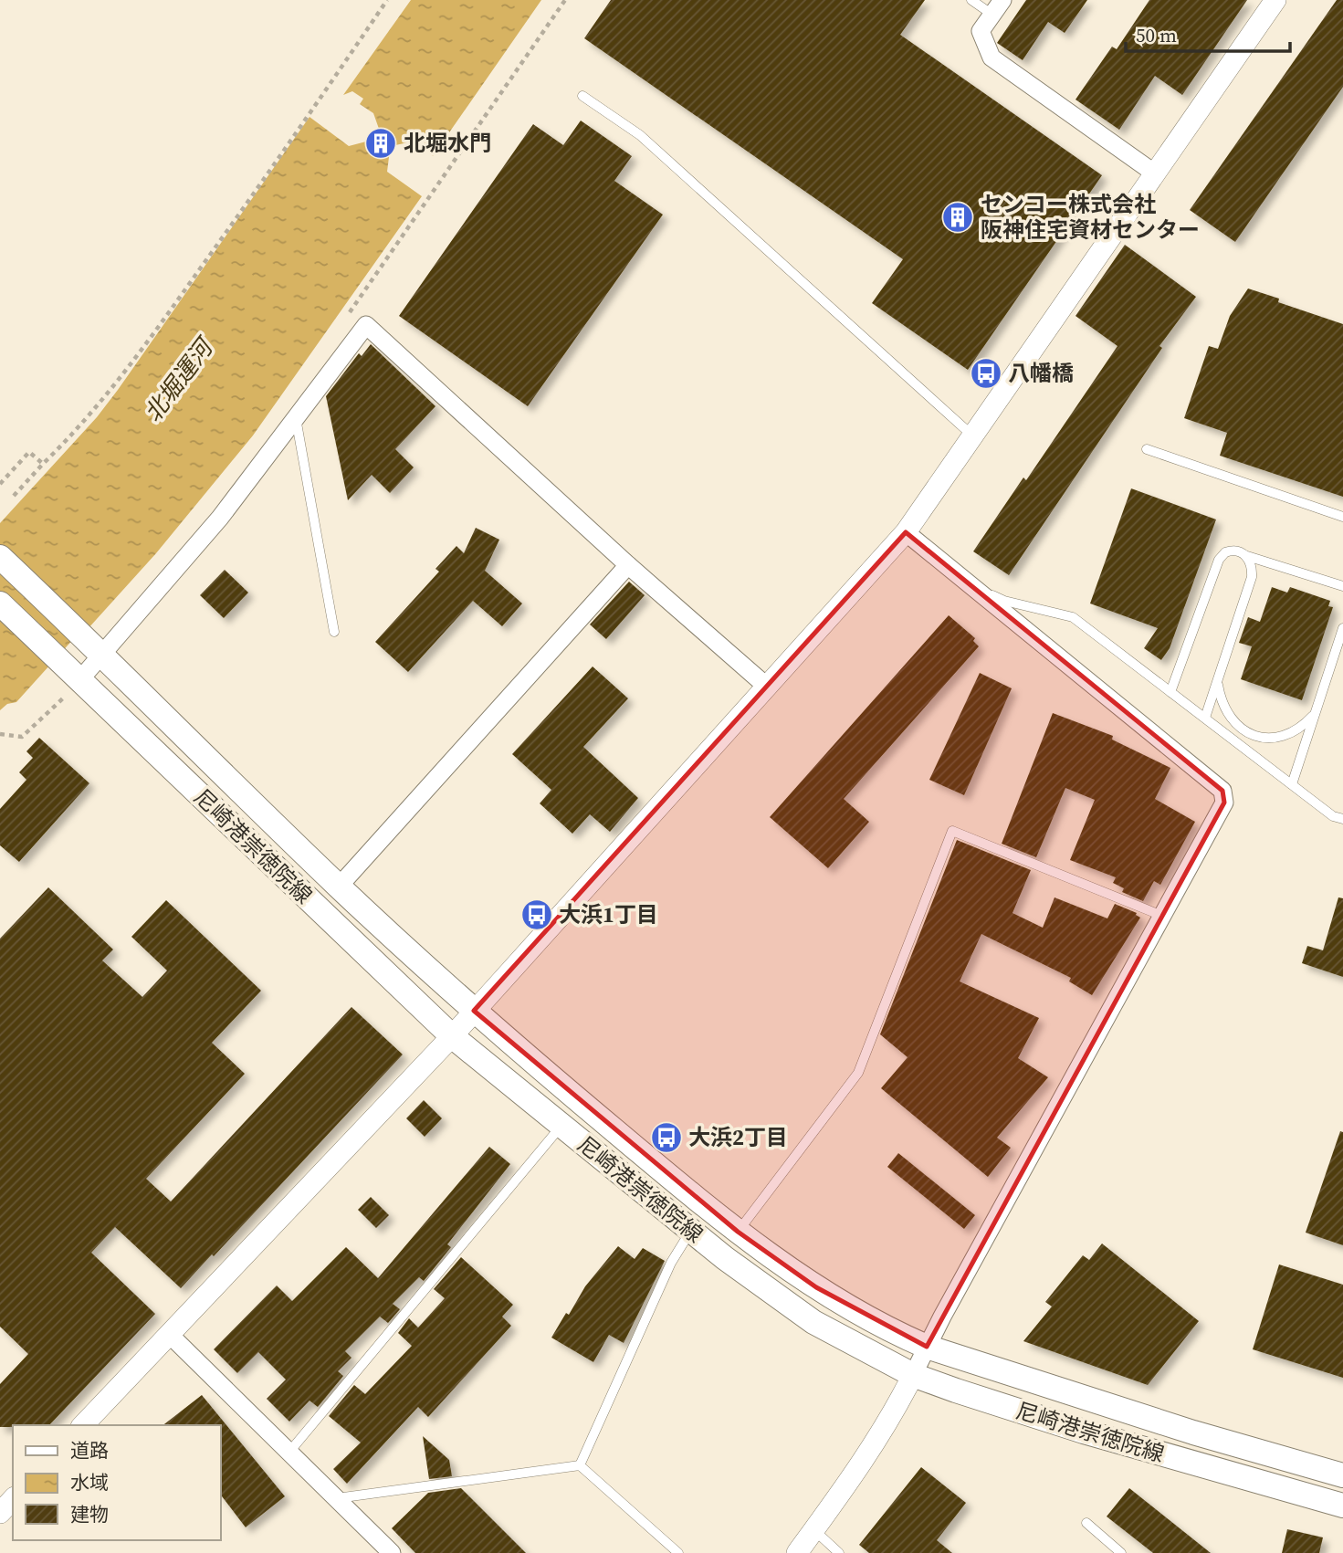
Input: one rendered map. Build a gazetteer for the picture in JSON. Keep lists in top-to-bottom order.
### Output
{
  "streets": {
    "main road": ["尼崎港崇徳院線"]
  },
  "water": ["北堀運河"],
  "places": {
    "building": ["北堀水門", "センコー株式会社 阪神住宅資材センター"],
    "bus stop": ["八幡橋", "大浜1丁目", "大浜2丁目"]
  },
  "legend": ["道路", "水域", "建物"],
  "scale_bar": "50 m"
}
